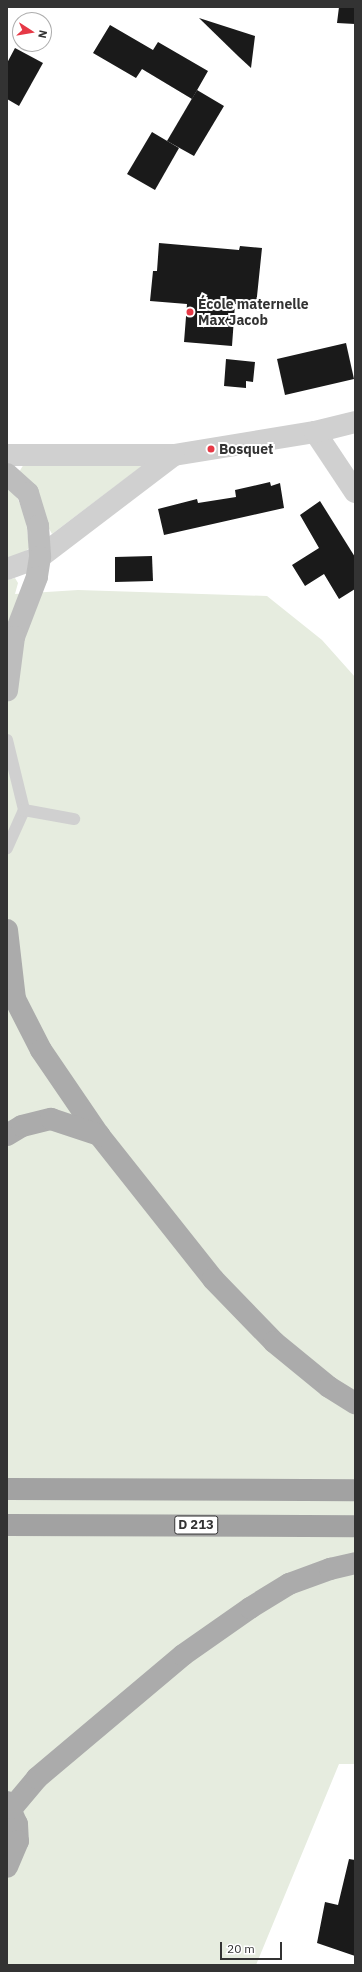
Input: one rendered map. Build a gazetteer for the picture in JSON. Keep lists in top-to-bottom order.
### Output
{
  "streets": {
    "highway": ["D 213"]
  },
  "places": ["École maternelle Max Jacob", "Bosquet"],
  "scale_bar": "20 m",
  "north": "right"
}
